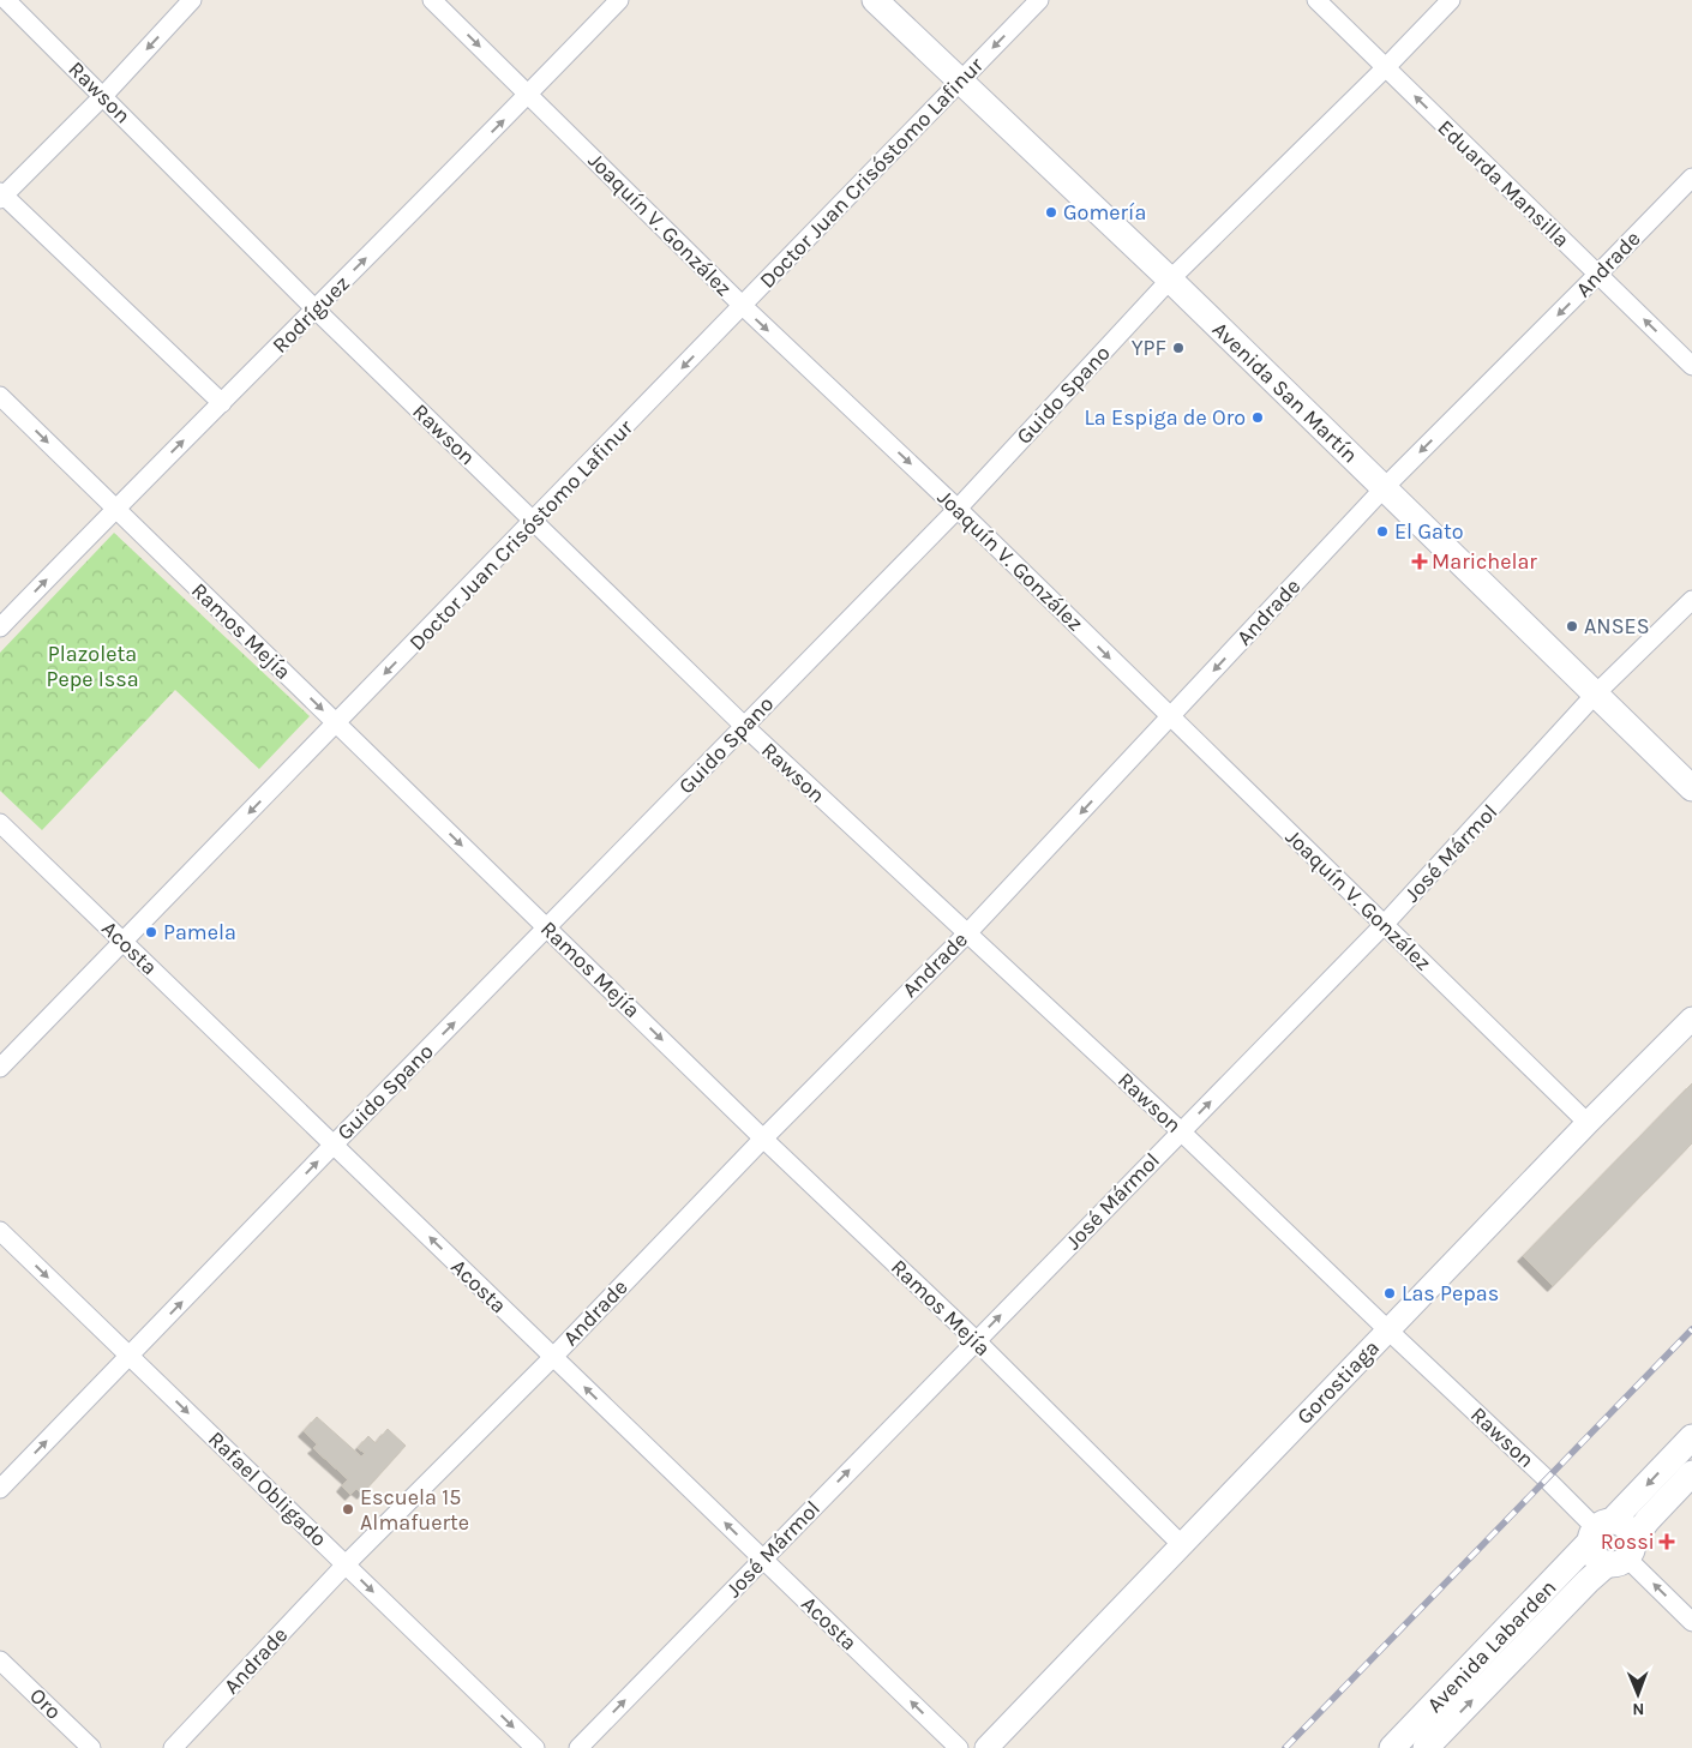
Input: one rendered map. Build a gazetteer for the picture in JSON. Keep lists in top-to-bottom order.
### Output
{
  "streets": {
    "main road": ["Avenida San Martín", "Avenida Labarden"],
    "street": [
      "Rawson",
      "Doctor Juan Crisóstomo Lafinur",
      "Eduarda Mansilla",
      "Joaquín V. González",
      "Andrade",
      "Rodríguez",
      "Guido Spano",
      "Ramos Mejía",
      "José Mármol",
      "Acosta",
      "Gorostiaga",
      "Rafael Obligado",
      "Oro"
    ]
  },
  "crossings": [
    ["Rawson", "Doctor Juan Crisóstomo Lafinur"],
    ["Rawson", "Andrade"],
    ["Rawson", "Rodríguez"],
    ["Rawson", "Guido Spano"],
    ["Rawson", "José Mármol"],
    ["Rawson", "Gorostiaga"],
    ["Rawson", "Avenida Labarden"],
    ["Doctor Juan Crisóstomo Lafinur", "Joaquín V. González"],
    ["Doctor Juan Crisóstomo Lafinur", "Avenida San Martín"],
    ["Doctor Juan Crisóstomo Lafinur", "Ramos Mejía"],
    ["Doctor Juan Crisóstomo Lafinur", "Acosta"],
    ["Eduarda Mansilla", "Andrade"],
    ["Eduarda Mansilla", "Guido Spano"],
    ["Joaquín V. González", "Andrade"],
    ["Joaquín V. González", "Rodríguez"],
    ["Joaquín V. González", "Guido Spano"],
    ["Joaquín V. González", "José Mármol"],
    ["Joaquín V. González", "Gorostiaga"],
    ["Andrade", "Avenida San Martín"],
    ["Andrade", "Ramos Mejía"],
    ["Andrade", "Acosta"],
    ["Andrade", "Rafael Obligado"],
    ["Rodríguez", "Ramos Mejía"],
    ["Avenida San Martín", "Guido Spano"],
    ["Avenida San Martín", "José Mármol"],
    ["Guido Spano", "Ramos Mejía"],
    ["Guido Spano", "Acosta"],
    ["Guido Spano", "Rafael Obligado"],
    ["Ramos Mejía", "José Mármol"],
    ["Ramos Mejía", "Gorostiaga"],
    ["José Mármol", "Acosta"]
  ],
  "one_way": [
    "Doctor Juan Crisóstomo Lafinur",
    "Eduarda Mansilla",
    "Joaquín V. González",
    "Andrade",
    "Rodríguez",
    "Guido Spano",
    "Ramos Mejía",
    "José Mármol",
    "Acosta",
    "Rafael Obligado"
  ],
  "parks": ["Plazoleta Pepe Issa"],
  "places": {
    "other": [
      "Gomería",
      "YPF",
      "La Espiga de Oro",
      "El Gato",
      "ANSES",
      "Pamela",
      "Las Pepas",
      "Escuela 15 Almafuerte"
    ],
    "health": ["Marichelar", "Rossi"]
  },
  "north": "bottom"
}
